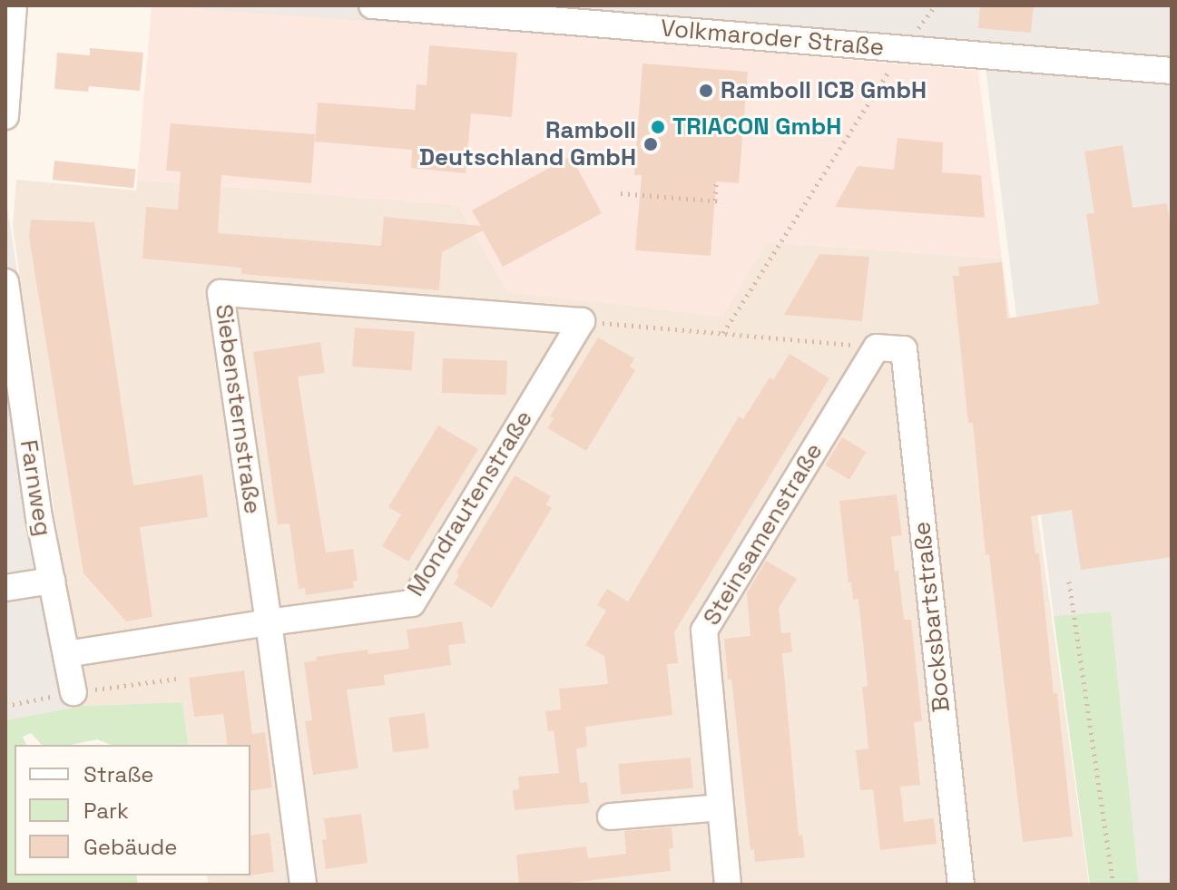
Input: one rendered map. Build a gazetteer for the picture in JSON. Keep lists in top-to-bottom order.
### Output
{
  "streets": {
    "street": [
      "Volkmaroder Straße",
      "Siebensternstraße",
      "Farnweg",
      "Mondrautenstraße",
      "Steinsamenstraße",
      "Bocksbartstraße"
    ]
  },
  "crossings": [
    ["Siebensternstraße", "Mondrautenstraße"],
    ["Steinsamenstraße", "Bocksbartstraße"]
  ],
  "places": ["Ramboll ICB GmbH", "TRIACON GmbH", "Ramboll Deutschland GmbH"],
  "legend": ["Straße", "Park", "Gebäude"]
}
